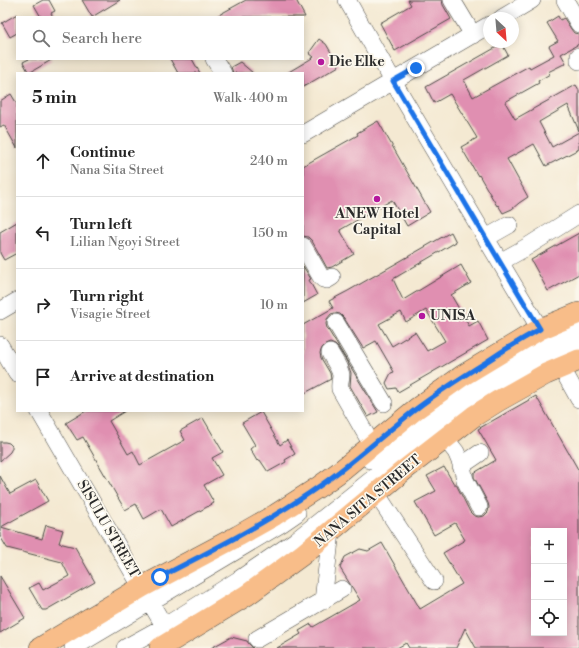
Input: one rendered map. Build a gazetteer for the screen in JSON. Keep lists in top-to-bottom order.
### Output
{
  "streets": {
    "main road": ["NANA SITA STREET"],
    "street": ["SISULU STREET"]
  },
  "crossings": [
    ["NANA SITA STREET", "SISULU STREET"]
  ],
  "places": ["Die Elke", "ANEW Hotel Capital", "UNISA"],
  "north": "bottom right",
  "page": {
    "search": "Search here",
    "heading": ["5 min", "Walk · 400 m"],
    "list": [
      ["Continue", "Nana Sita Street", "240 m"],
      ["Turn left", "Lilian Ngoyi Street", "150 m"],
      ["Turn right", "Visagie Street", "10 m"],
      "Arrive at destination"
    ],
    "map_buttons": ["+", "−"]
  }
}
